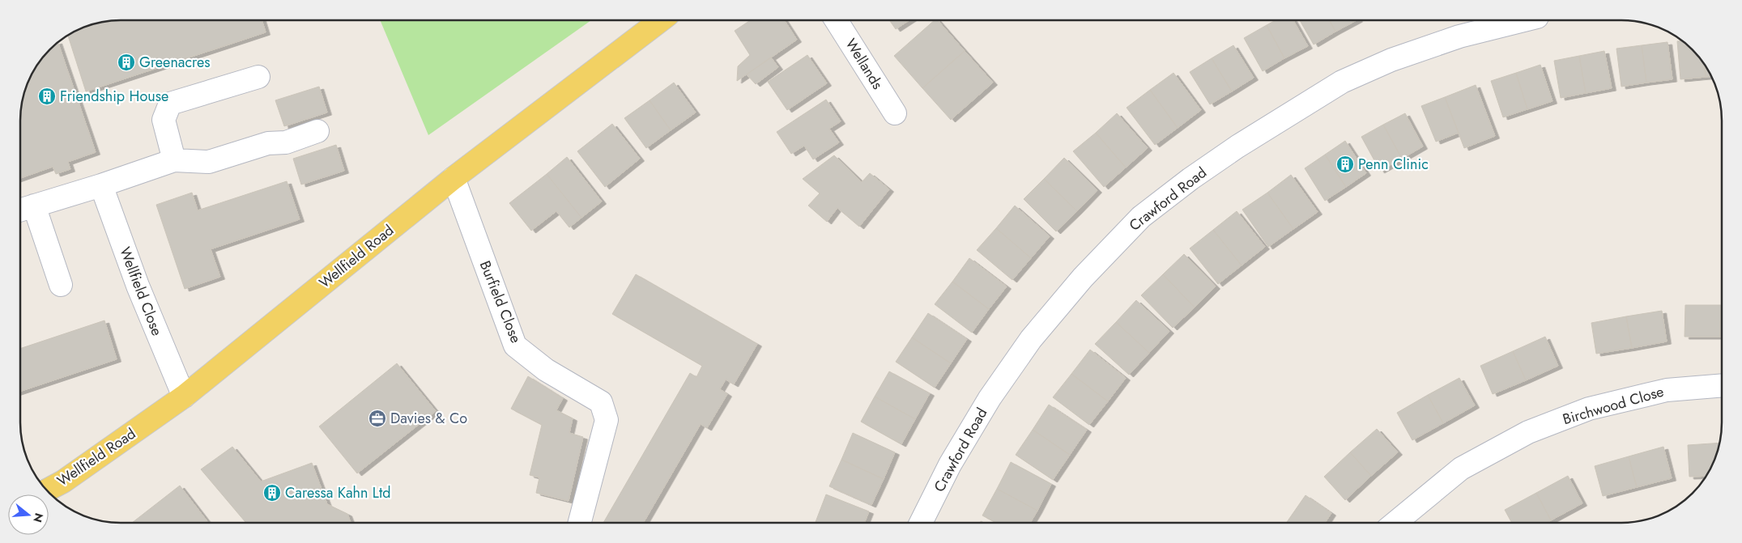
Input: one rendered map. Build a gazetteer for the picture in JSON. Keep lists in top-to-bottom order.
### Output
{
  "streets": {
    "main road": ["Wellfield Road"],
    "street": [
      "Wellands",
      "Crawford Road",
      "Wellfield Close",
      "Burfield Close",
      "Birchwood Close"
    ]
  },
  "crossings": [
    ["Wellfield Road", "Wellfield Close"],
    ["Wellfield Road", "Burfield Close"]
  ],
  "places": {
    "building": [
      "Greenacres",
      "Friendship House",
      "Penn Clinic",
      "Caressa Kahn Ltd"
    ],
    "office": ["Davies & Co"]
  },
  "north": "right"
}
